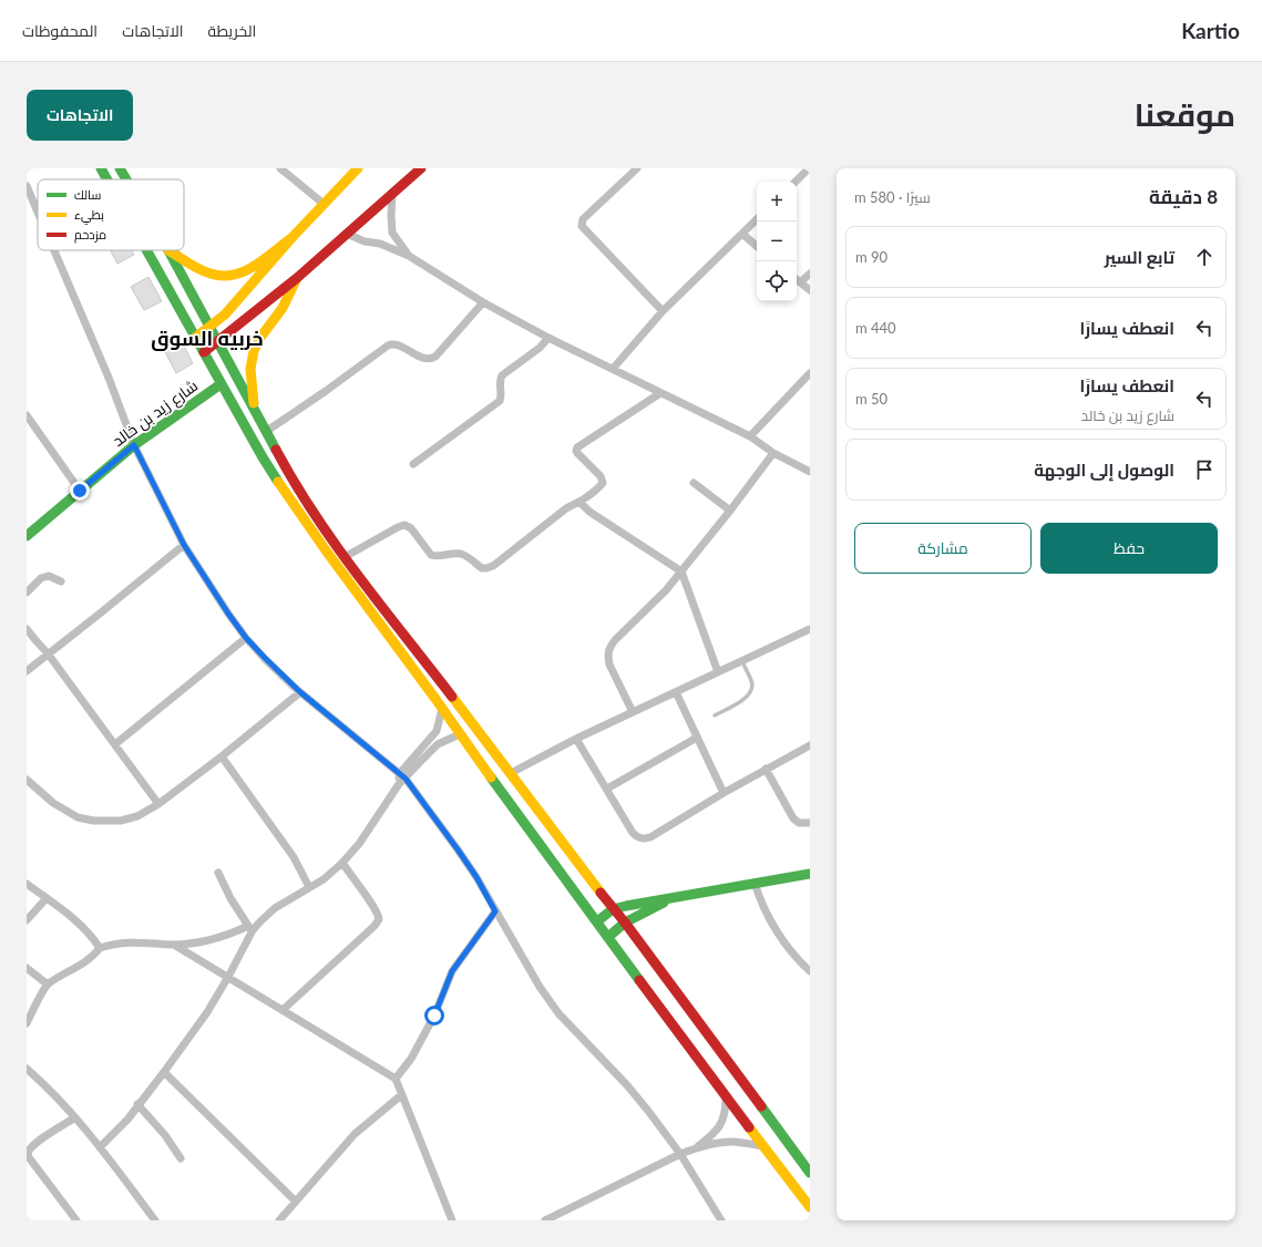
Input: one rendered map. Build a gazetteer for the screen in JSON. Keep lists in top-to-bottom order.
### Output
{
  "streets": {
    "main road": ["شارع زيد بن خالد"]
  },
  "districts": ["خربیه السوق"],
  "legend": ["سالك", "بطيء", "مزدحم"],
  "page": {
    "header": "Kartio",
    "nav": ["الخريطة", "الاتجاهات", "المحفوظات"],
    "title": "موقعنا",
    "buttons": [
      "الاتجاهات",
      ["حفظ", "مشاركة"]
    ],
    "heading": ["8 دقيقة", "سيرًا · 580 m"],
    "map_buttons": ["+", "−"],
    "list": [
      ["تابع السير", "90 m"],
      ["انعطف يسارًا", "440 m"],
      ["انعطف يسارًا", "شارع زيد بن خالد", "50 m"],
      "الوصول إلى الوجهة"
    ]
  }
}
